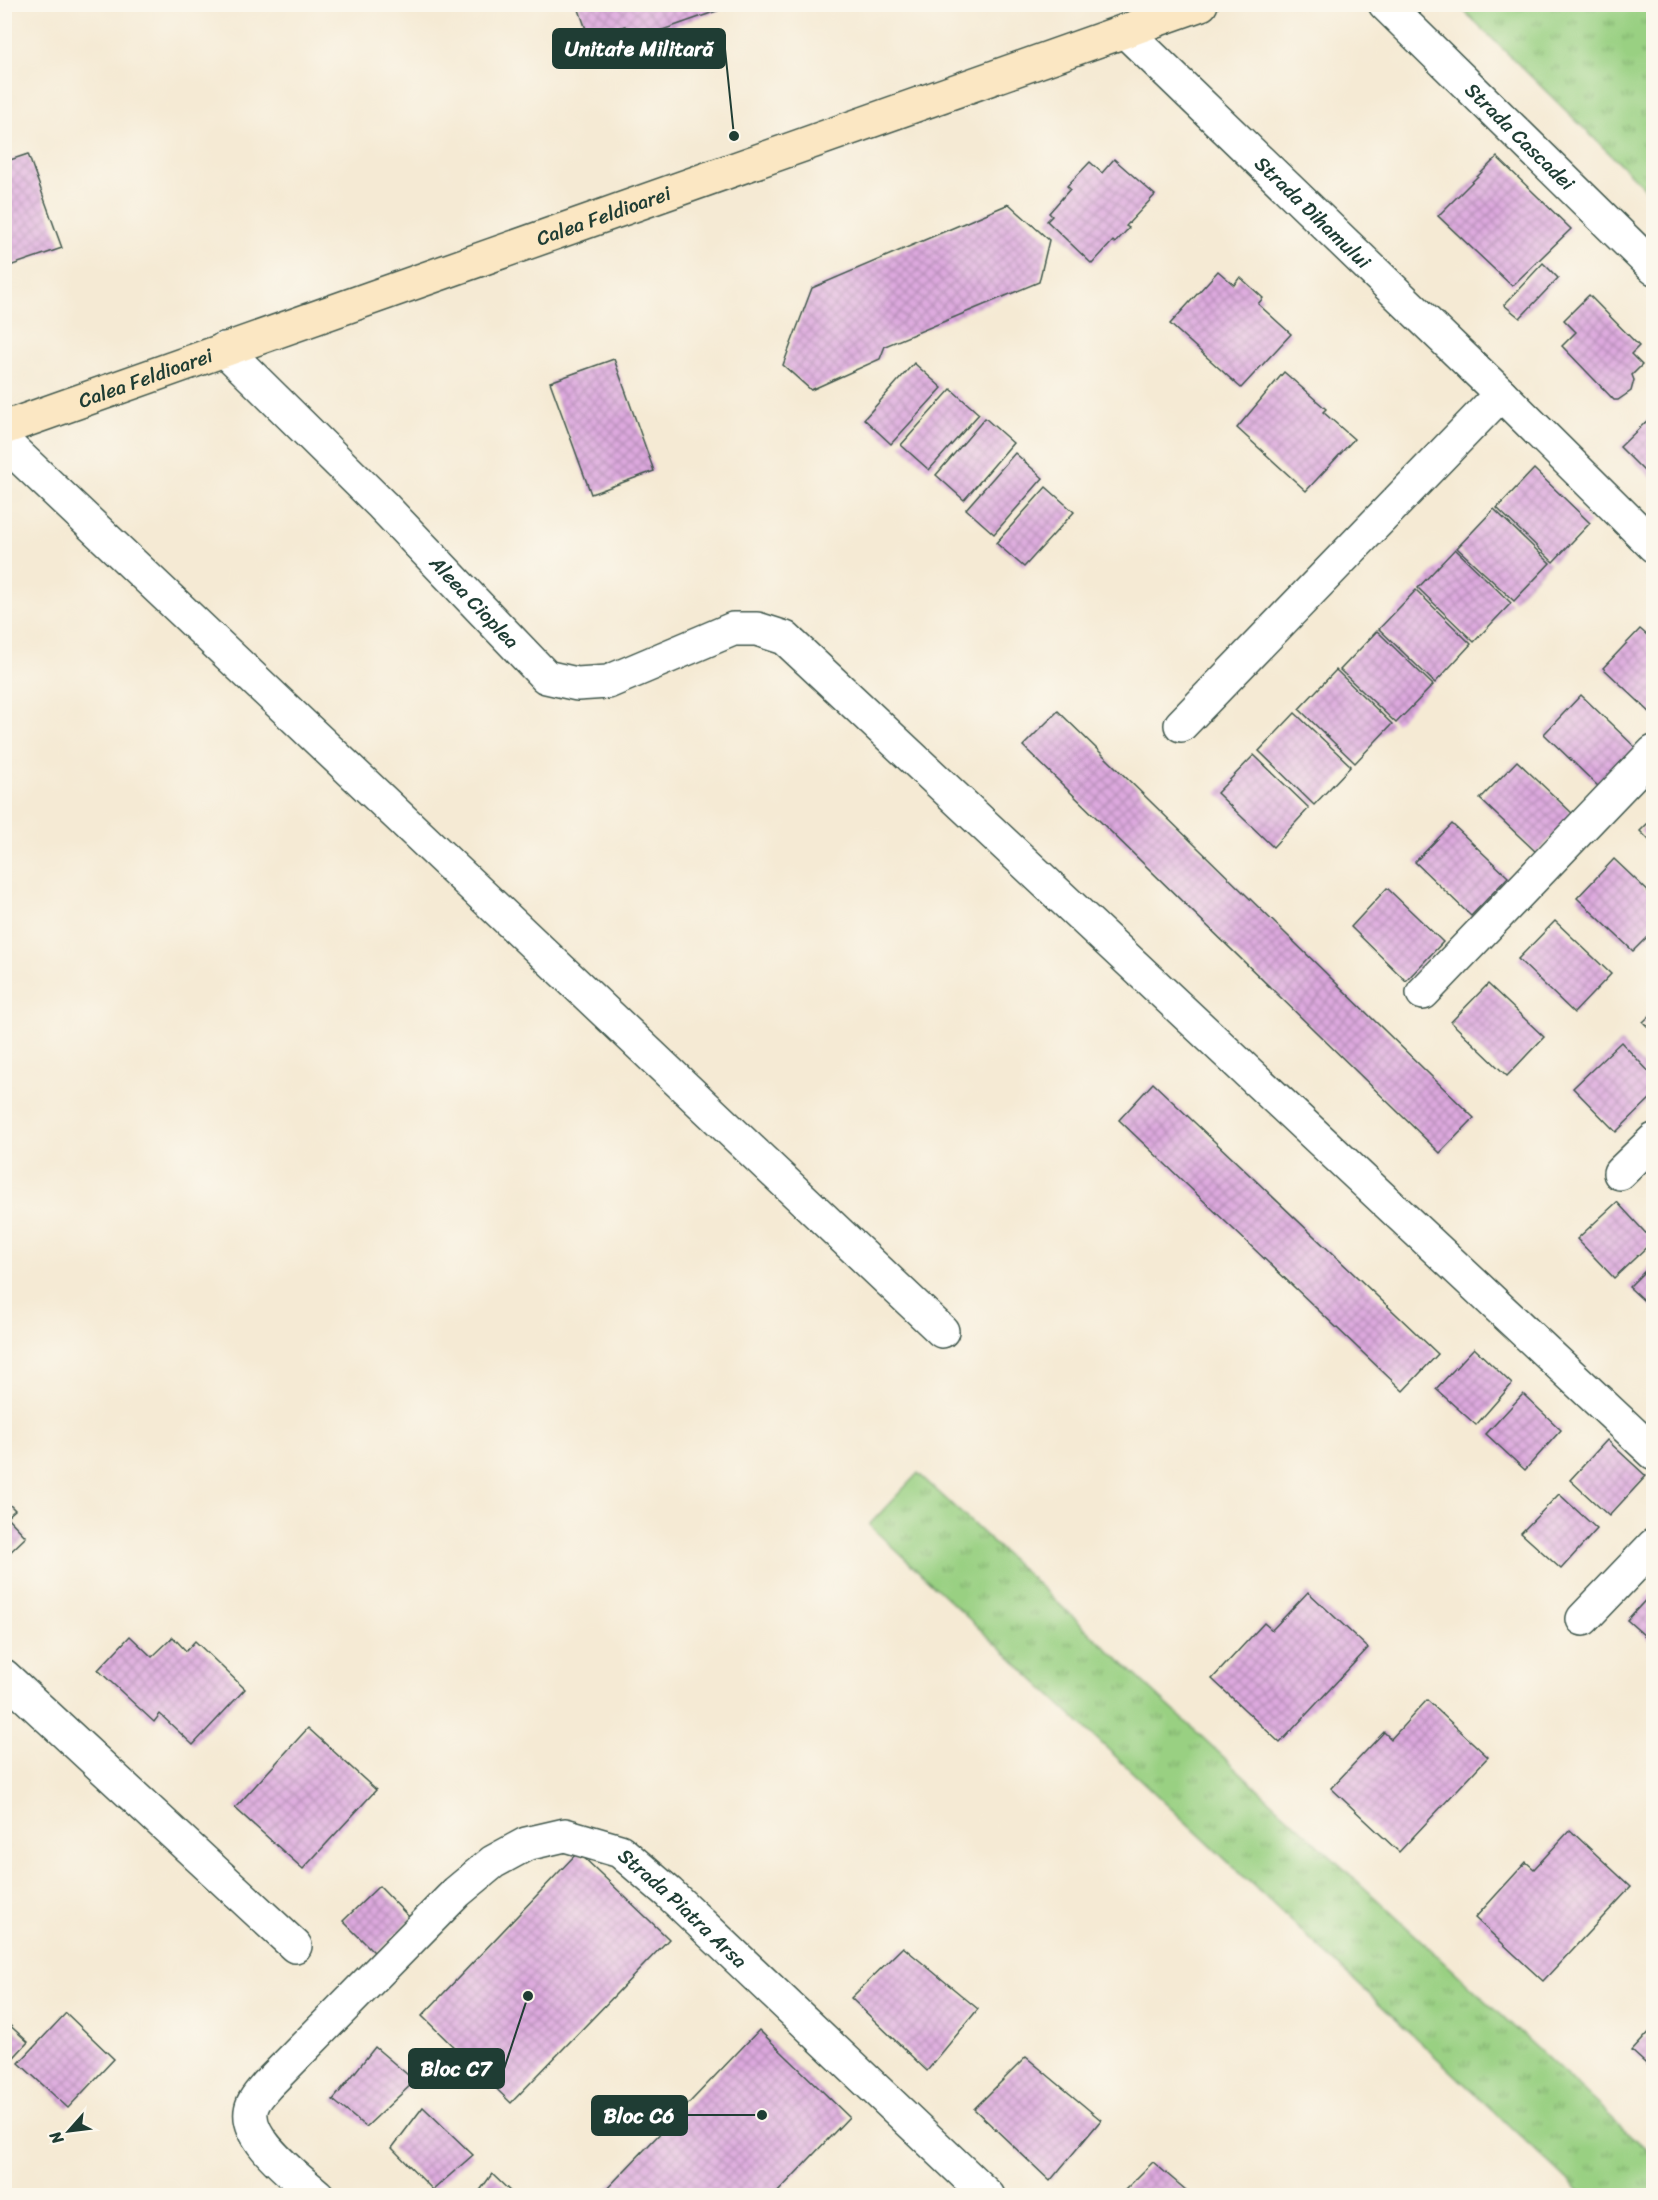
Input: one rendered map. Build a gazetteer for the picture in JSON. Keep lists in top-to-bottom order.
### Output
{
  "streets": {
    "main road": ["Calea Feldioarei"],
    "street": [
      "Strada Cascadei",
      "Strada Dihamului",
      "Aleea Cioplea",
      "Strada Piatra Arsa"
    ]
  },
  "crossings": [
    ["Strada Dihamului", "Calea Feldioarei"],
    ["Calea Feldioarei", "Aleea Cioplea"]
  ],
  "places": ["Unitate Militară", "Bloc C7", "Bloc C6"],
  "north": "bottom left"
}
